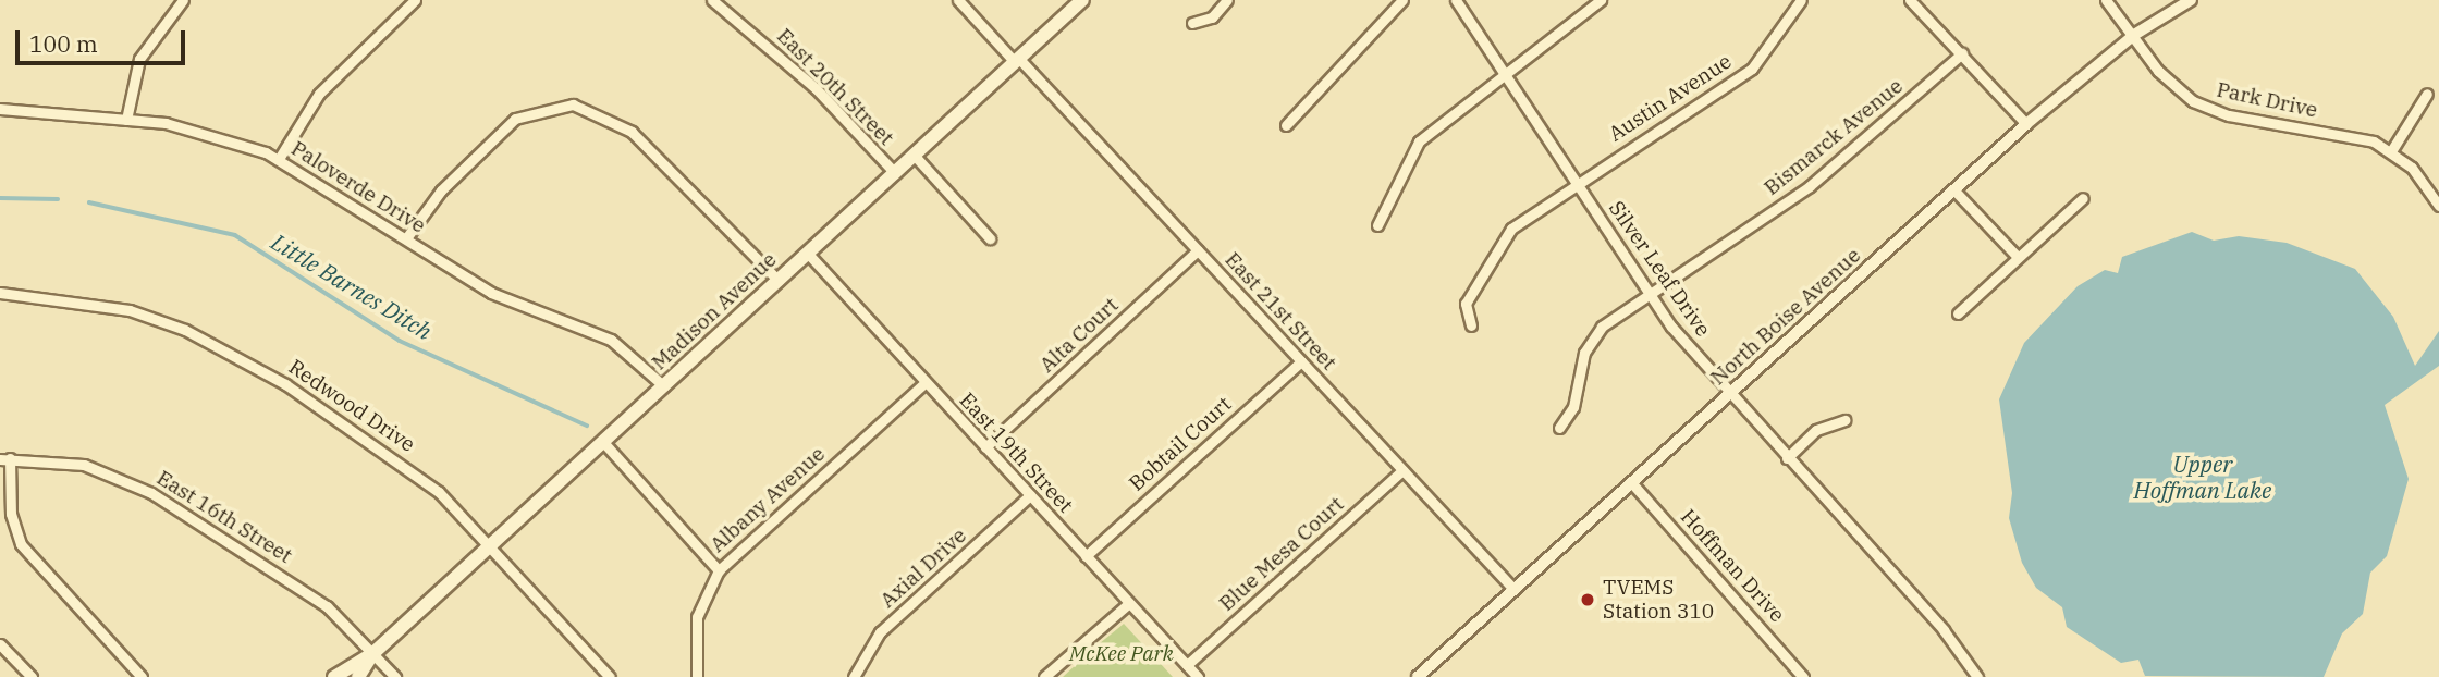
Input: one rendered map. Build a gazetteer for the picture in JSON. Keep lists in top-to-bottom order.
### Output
{
  "streets": {
    "main road": ["Madison Avenue"],
    "street": [
      "East 20th Street",
      "Austin Avenue",
      "Park Drive",
      "Bismarck Avenue",
      "Paloverde Drive",
      "Silver Leaf Drive",
      "East 21st Street",
      "North Boise Avenue",
      "Alta Court",
      "Redwood Drive",
      "Bobtail Court",
      "East 19th Street",
      "Albany Avenue",
      "East 16th Street",
      "Blue Mesa Court",
      "Hoffman Drive",
      "Axial Drive"
    ]
  },
  "crossings": [
    ["East 20th Street", "Madison Avenue"],
    ["Austin Avenue", "Silver Leaf Drive"],
    ["Park Drive", "North Boise Avenue"],
    ["Bismarck Avenue", "Silver Leaf Drive"],
    ["Paloverde Drive", "Madison Avenue"],
    ["Silver Leaf Drive", "North Boise Avenue"],
    ["Madison Avenue", "East 21st Street"],
    ["Madison Avenue", "Redwood Drive"],
    ["Madison Avenue", "East 19th Street"],
    ["Madison Avenue", "East 16th Street"],
    ["East 21st Street", "North Boise Avenue"],
    ["East 21st Street", "Alta Court"],
    ["East 21st Street", "Bobtail Court"],
    ["East 21st Street", "Blue Mesa Court"],
    ["North Boise Avenue", "Hoffman Drive"],
    ["Alta Court", "East 19th Street"],
    ["Bobtail Court", "East 19th Street"],
    ["East 19th Street", "Albany Avenue"],
    ["East 19th Street", "Blue Mesa Court"],
    ["East 19th Street", "Axial Drive"]
  ],
  "water": ["Little Barnes Ditch", "Upper Hoffman Lake"],
  "parks": ["McKee Park"],
  "places": ["TVEMS Station 310"],
  "scale_bar": "100 m"
}
